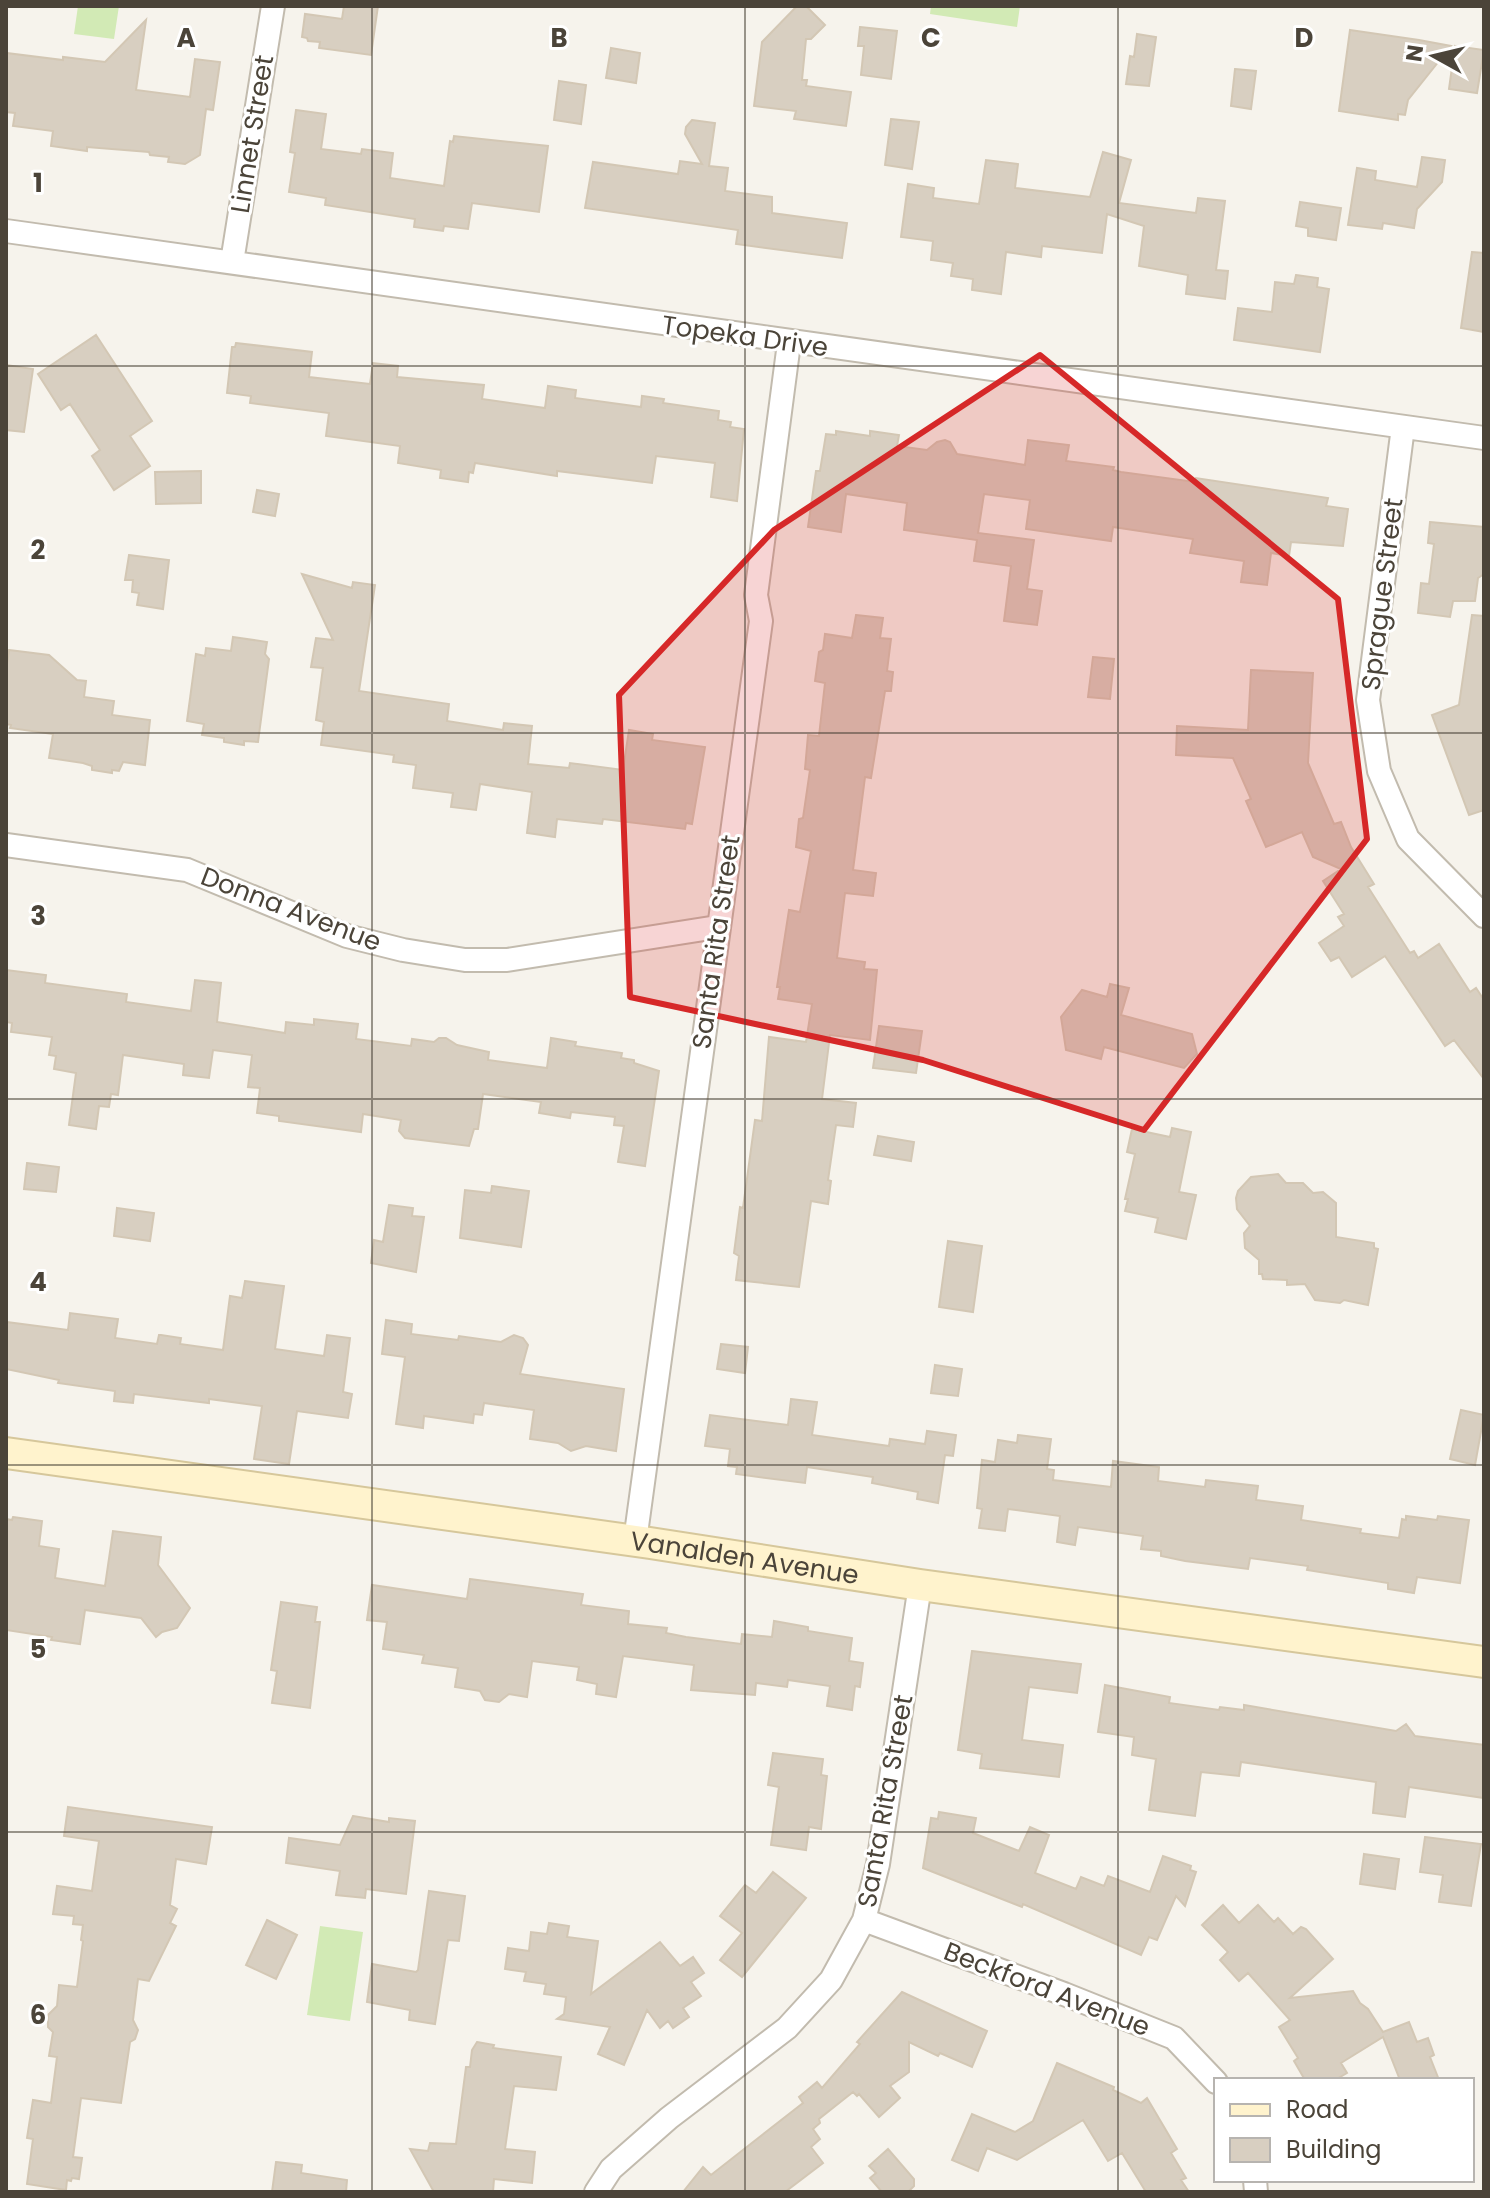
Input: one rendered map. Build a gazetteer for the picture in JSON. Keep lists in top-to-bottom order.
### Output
{
  "streets": {
    "main road": ["Vanalden Avenue"],
    "street": [
      "Linnet Street",
      "Topeka Drive",
      "Sprague Street",
      "Donna Avenue",
      "Santa Rita Street",
      "Beckford Avenue"
    ]
  },
  "crossings": [
    ["Linnet Street", "Topeka Drive"],
    ["Topeka Drive", "Sprague Street"],
    ["Topeka Drive", "Santa Rita Street"],
    ["Donna Avenue", "Santa Rita Street"],
    ["Santa Rita Street", "Vanalden Avenue"],
    ["Santa Rita Street", "Beckford Avenue"]
  ],
  "legend": ["Road", "Building"],
  "north": "left",
  "grid": {
    "columns": [
      "A",
      "B",
      "C",
      "D"
    ],
    "rows": [
      "1",
      "2",
      "3",
      "4",
      "5",
      "6"
    ]
  }
}
